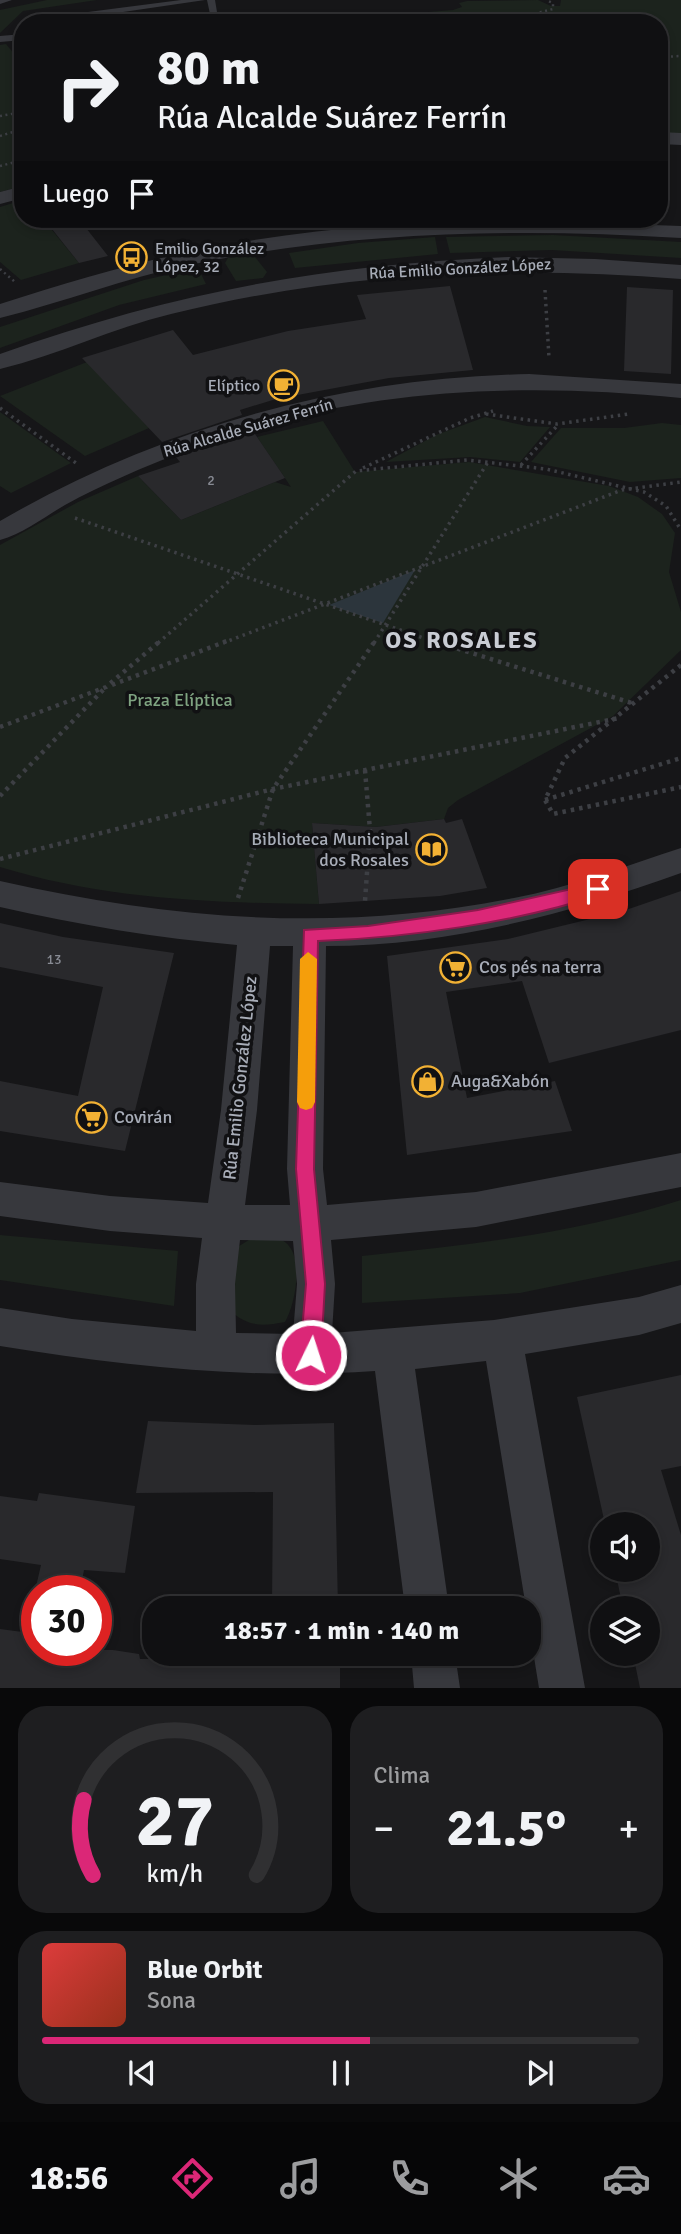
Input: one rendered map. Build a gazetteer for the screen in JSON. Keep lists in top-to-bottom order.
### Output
{
  "streets": {
    "street": ["Rúa Emilio González López", "Rúa Alcalde Suárez Ferrín"]
  },
  "districts": ["OS ROSALES"],
  "parks": ["Praza Elíptica"],
  "places": {
    "bus stop": ["Emilio González López, 32"],
    "cafe": ["Elíptico"],
    "library": ["Biblioteca Municipal dos Rosales"],
    "supermarket": ["Cos pés na terra", "Covirán"],
    "shop": ["Auga&Xabón"]
  },
  "house_numbers": ["2", "13"],
  "page": {
    "turn": ["80 m", "Rúa Alcalde Suárez Ferrín"],
    "then": "Luego",
    "limit": "30",
    "trip": "18:57 · 1 min · 140 m",
    "tile": "Clima",
    "heat": ["−", "21.5°", "+"],
    "song": ["Blue Orbit", "Sona"],
    "tabs": "18:56",
    "gauge": ["27", "km/h"]
  }
}
